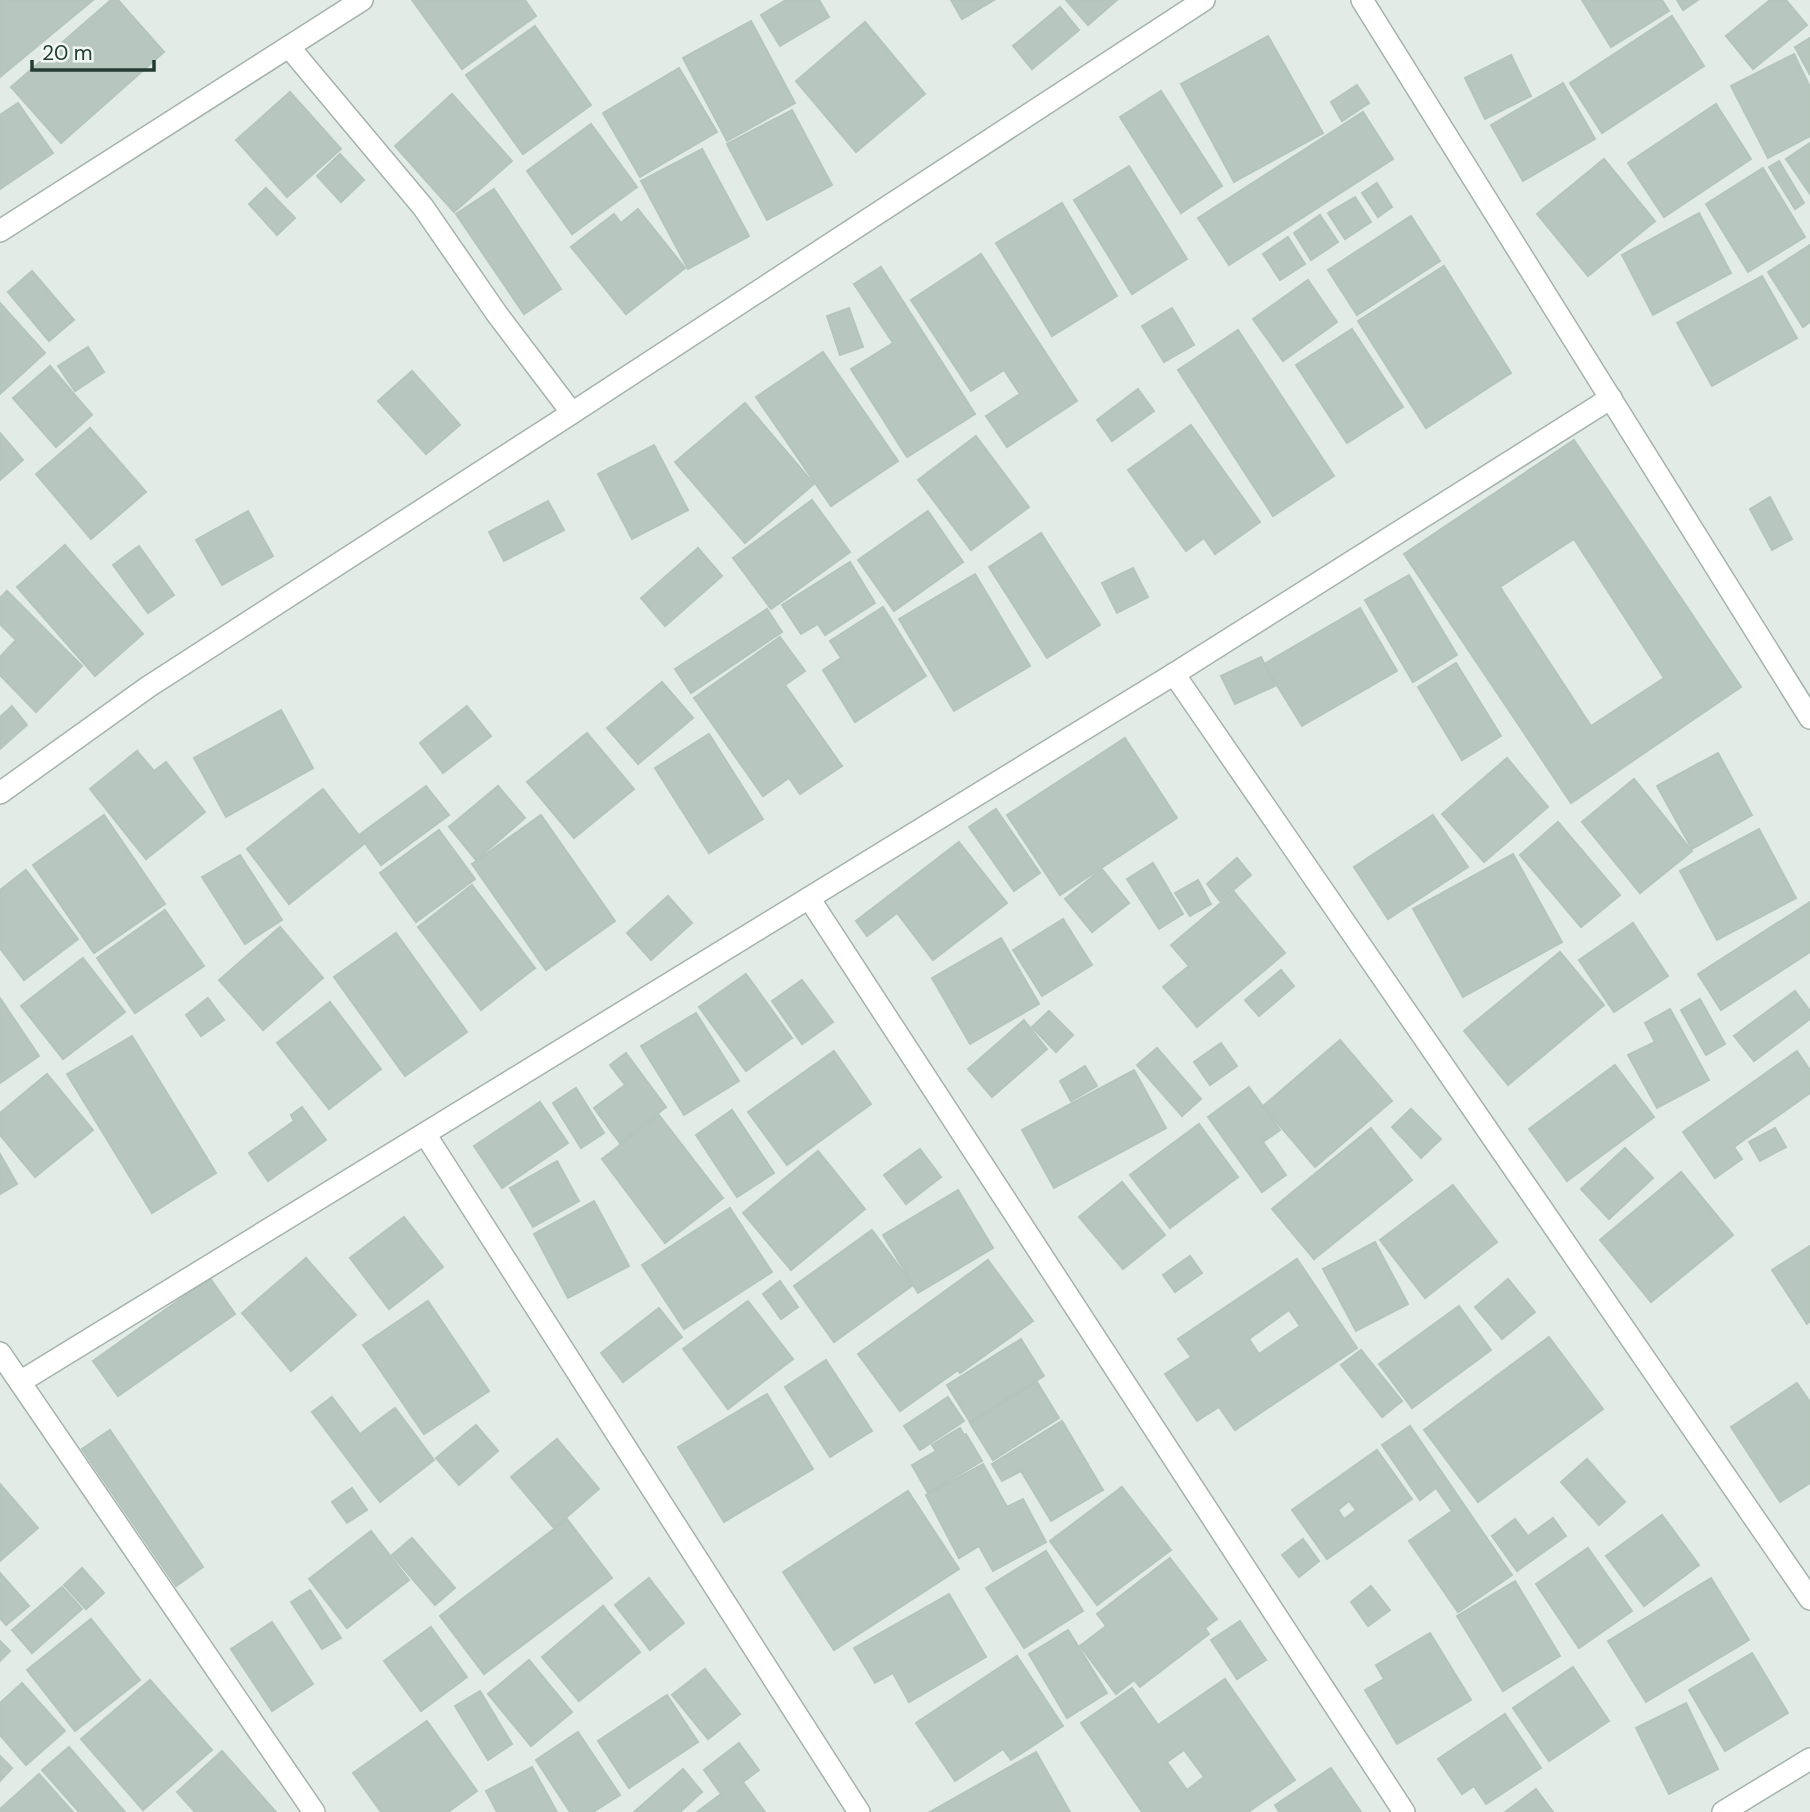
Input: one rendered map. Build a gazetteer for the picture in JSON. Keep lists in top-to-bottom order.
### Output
{
  "scale_bar": "20 m"
}
